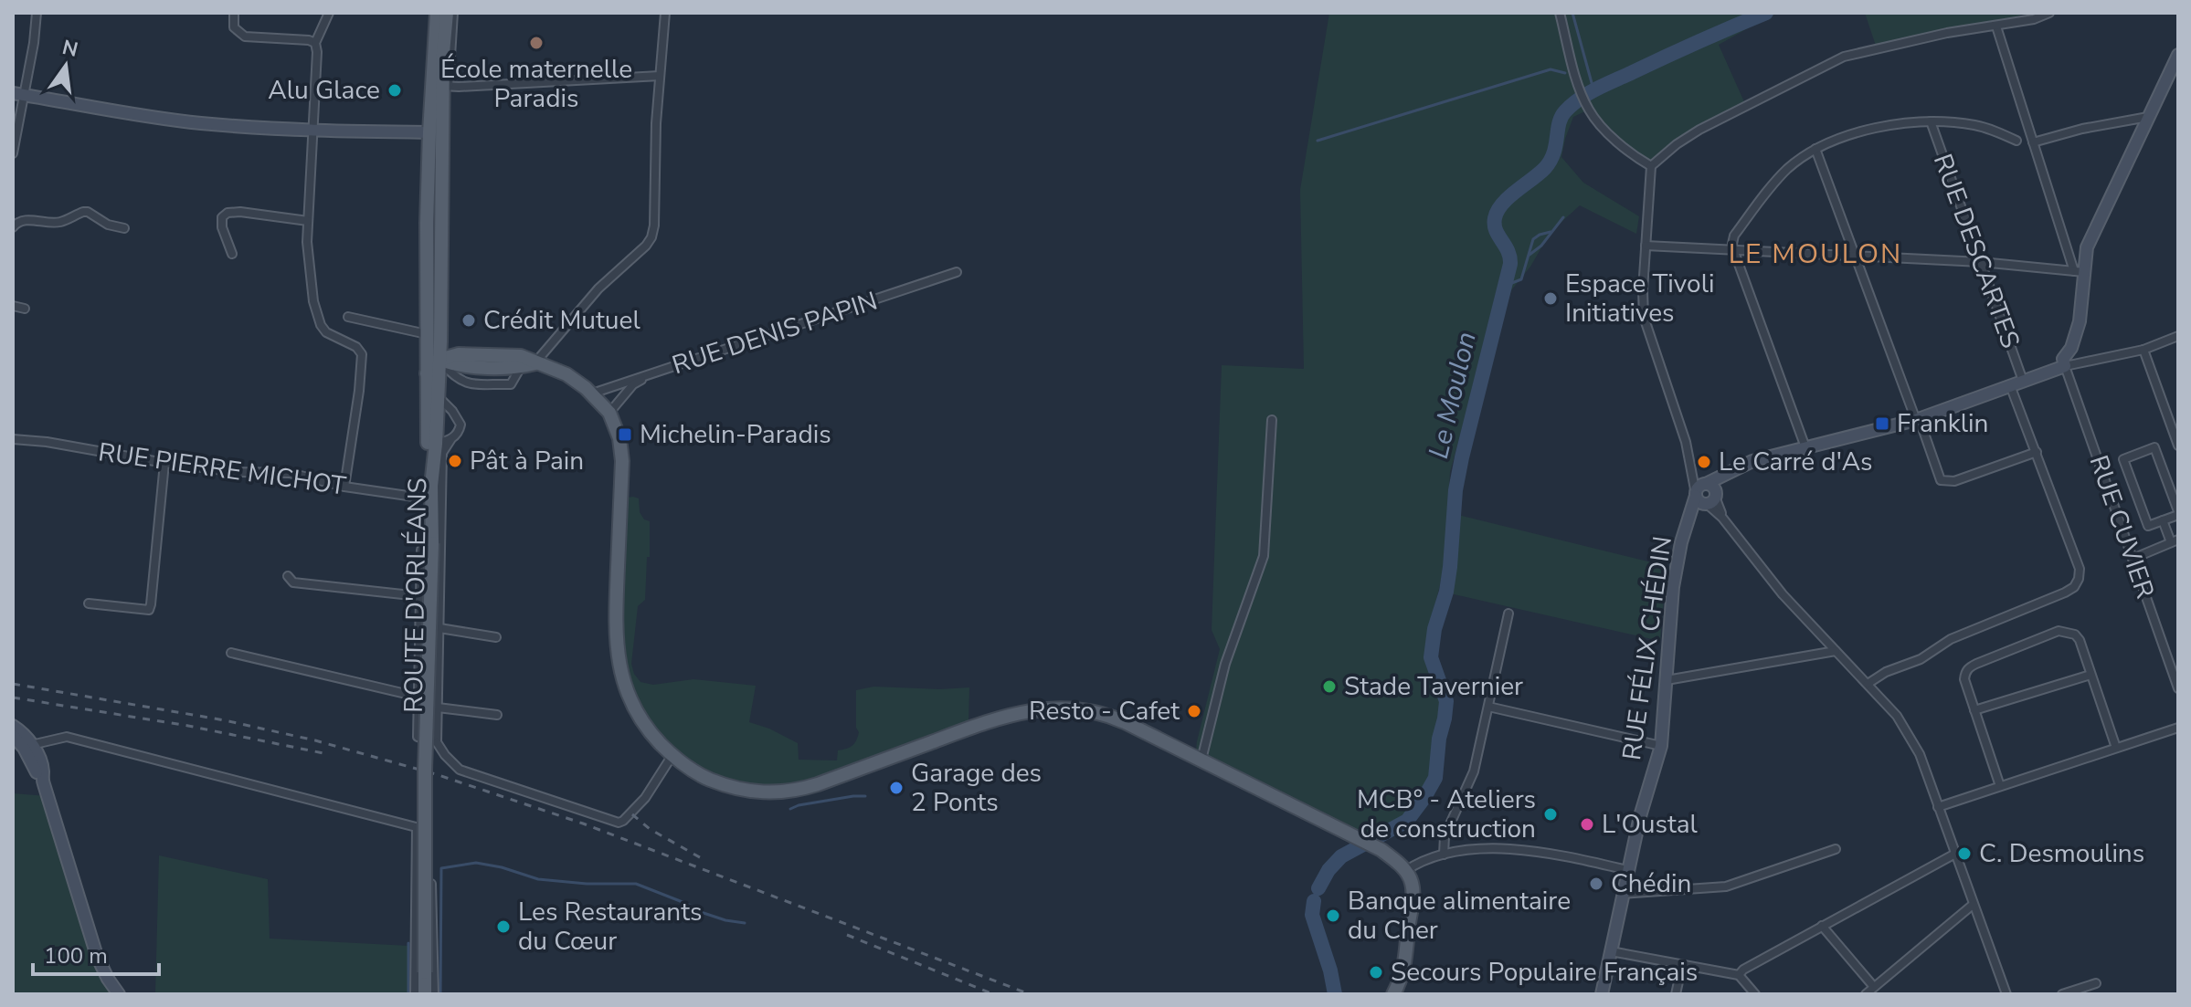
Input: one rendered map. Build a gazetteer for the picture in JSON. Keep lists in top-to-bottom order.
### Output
{
  "streets": {
    "main road": ["ROUTE D'ORLÉANS"],
    "street": [
      "RUE DESCARTES",
      "RUE DENIS PAPIN",
      "RUE PIERRE MICHOT",
      "RUE CUVIER",
      "RUE FÉLIX CHÉDIN"
    ]
  },
  "crossings": [
    ["RUE DESCARTES", "RUE FÉLIX CHÉDIN"],
    ["RUE PIERRE MICHOT", "ROUTE D'ORLÉANS"],
    ["RUE CUVIER", "RUE FÉLIX CHÉDIN"]
  ],
  "districts": ["LE MOULON"],
  "water": ["Le Moulon"],
  "places": {
    "other": [
      "École maternelle Paradis",
      "Alu Glace",
      "Espace Tivoli Initiatives",
      "Crédit Mutuel",
      "Pât à Pain",
      "Le Carré d'As",
      "Stade Tavernier",
      "Resto - Cafet",
      "Garage des 2 Ponts",
      "MCB° - Ateliers de construction",
      "L'Oustal",
      "C. Desmoulins",
      "Chédin",
      "Banque alimentaire du Cher",
      "Les Restaurants du Cœur",
      "Secours Populaire Français"
    ],
    "transit": ["Franklin", "Michelin-Paradis"]
  },
  "scale_bar": "100 m",
  "north": "top"
}
